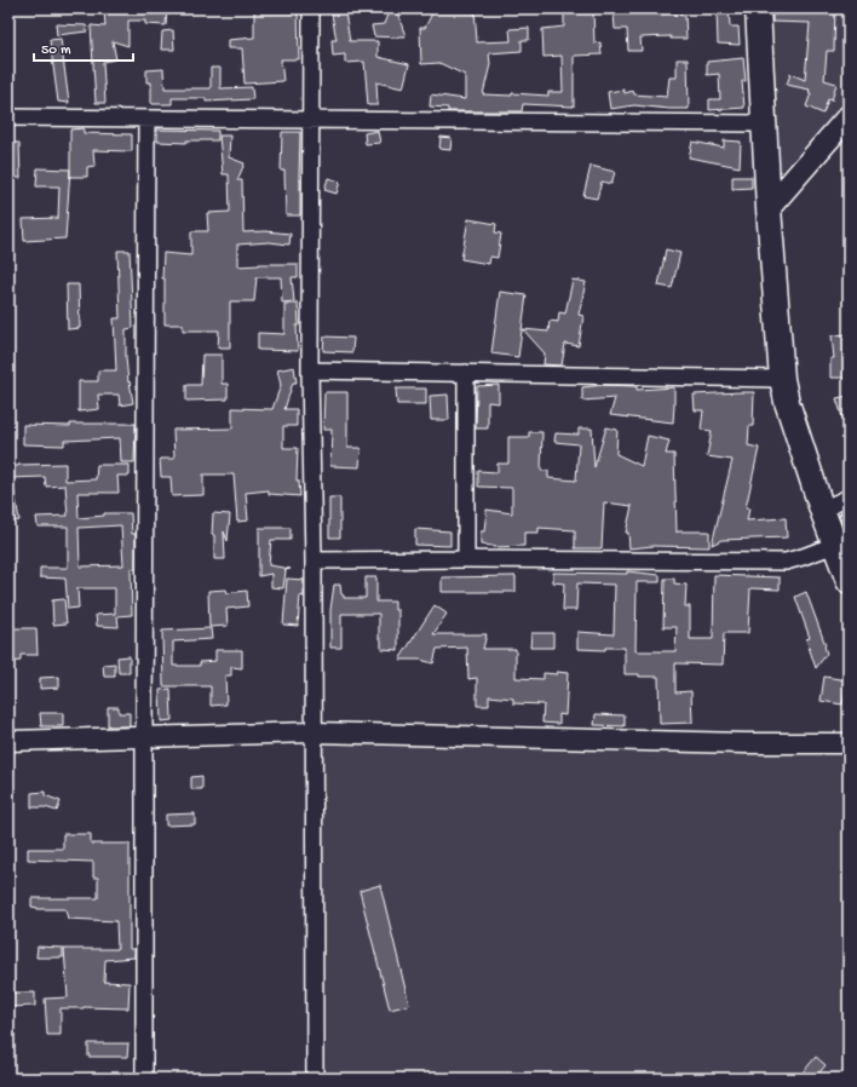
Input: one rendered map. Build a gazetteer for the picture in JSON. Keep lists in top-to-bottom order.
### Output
{
  "scale_bar": "50 m"
}
